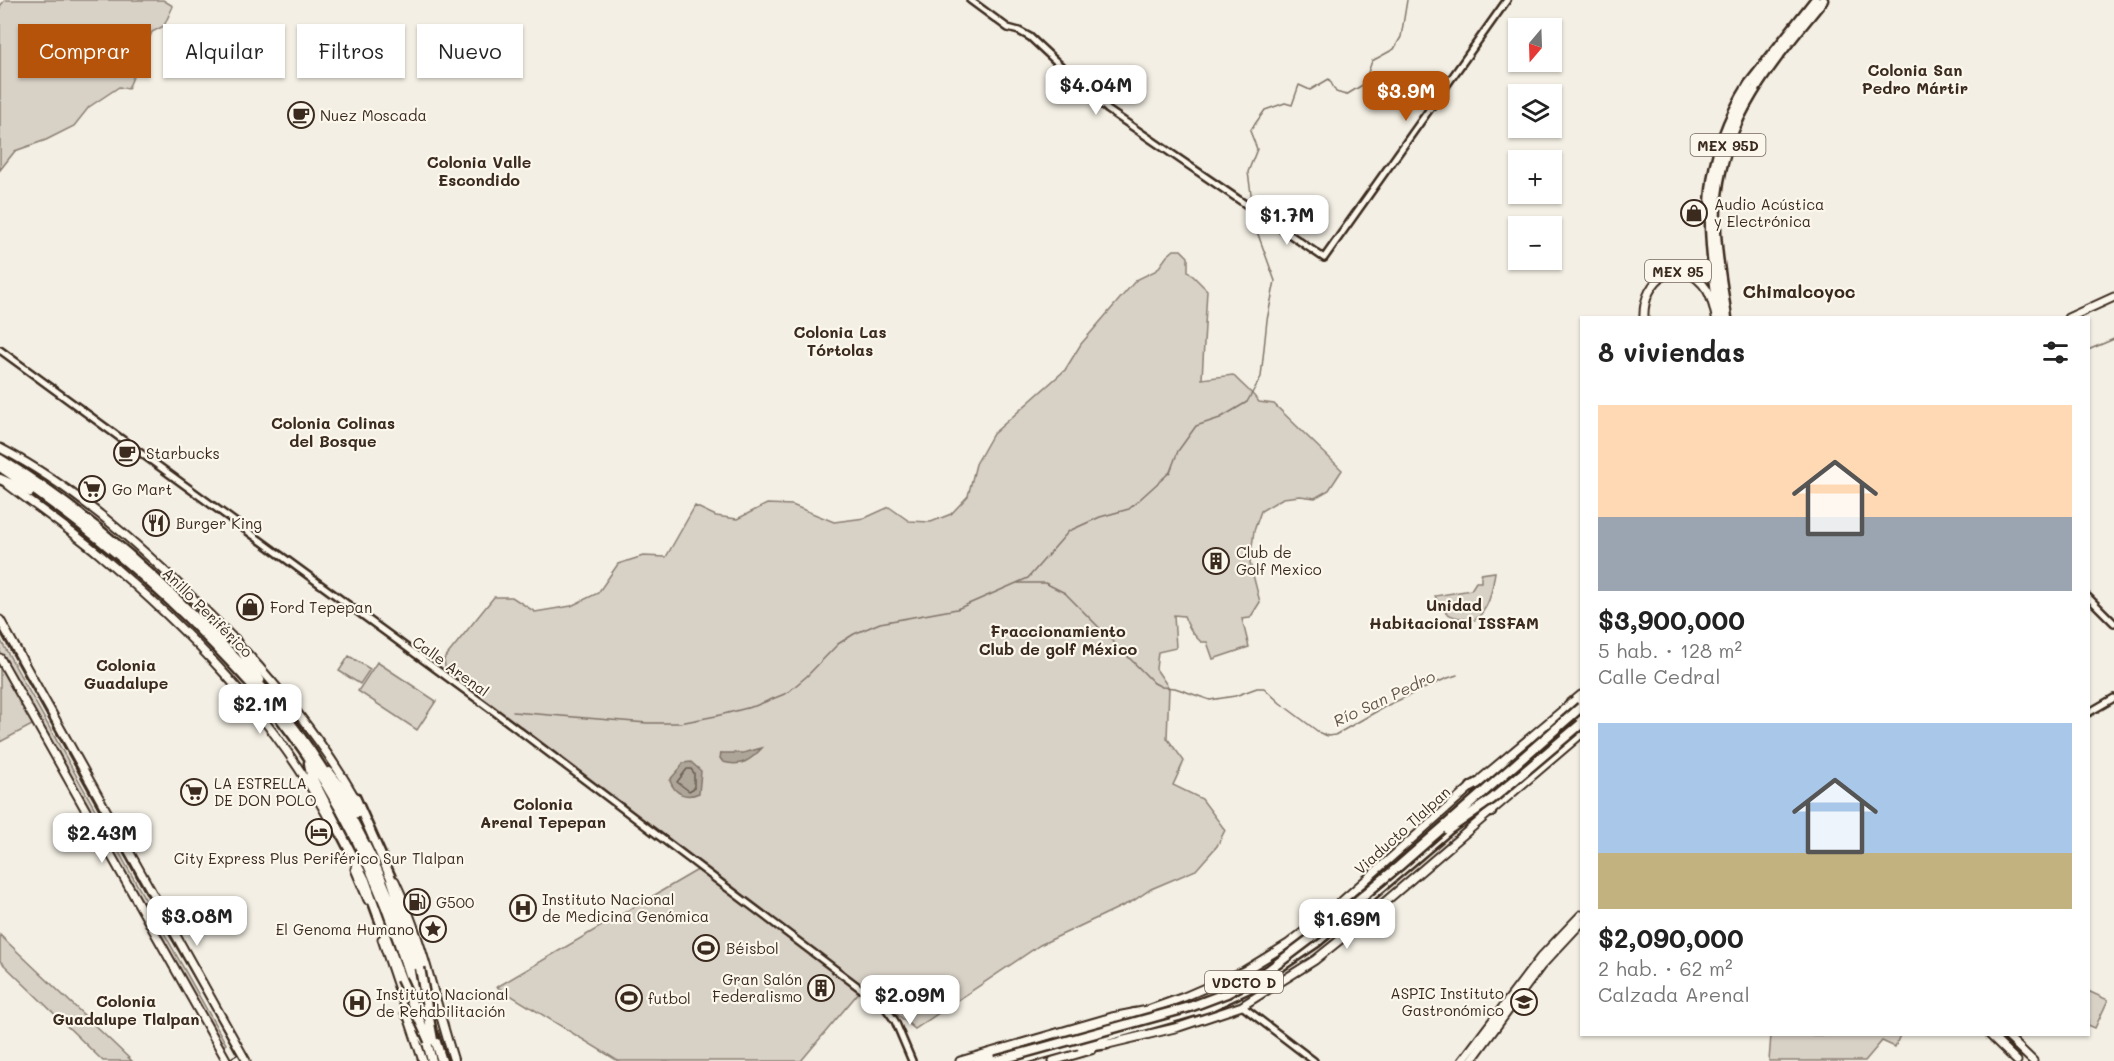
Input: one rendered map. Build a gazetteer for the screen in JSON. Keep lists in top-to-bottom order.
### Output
{
  "streets": {
    "highway": [
      "MEX 95D",
      "Anillo Periférico",
      "Viaducto Tlalpan",
      "VDCTO D"
    ],
    "main road": ["MEX 95"],
    "street": ["Calle Arenal"]
  },
  "districts": [
    "Colonia San Pedro Mártir",
    "Colonia Valle Escondido",
    "Chimalcoyoc",
    "Colonia Las Tórtolas",
    "Colonia Colinas del Bosque",
    "Unidad Habitacional ISSFAM",
    "Fraccionamiento Club de golf México",
    "Colonia Guadalupe",
    "Colonia Arenal Tepepan",
    "Colonia Guadalupe Tlalpan"
  ],
  "water": ["Río San Pedro"],
  "places": {
    "cafe": ["Nuez Moscada", "Starbucks"],
    "shop": ["Audio Acústica y Electrónica", "Ford Tepepan"],
    "supermarket": ["Go Mart", "LA ESTRELLA DE DON POLO"],
    "restaurant": ["Burger King"],
    "building": ["Club de Golf Mexico", "Gran Salón Federalismo"],
    "hotel": ["City Express Plus Periférico Sur Tlalpan"],
    "fuel station": ["G500"],
    "hospital": ["Instituto Nacional de Medicina Genómica", "Instituto Nacional de Rehabilitación"],
    "place": ["El Genoma Humano"],
    "sports": ["Béisbol", "futbol"],
    "school or university": ["ASPIC Instituto Gastronómico"]
  },
  "north": "bottom",
  "page": {
    "map_buttons": ["+", "−"],
    "chip": [
      "Comprar",
      "Alquilar",
      "Filtros",
      "Nuevo"
    ],
    "price": [
      "$4.04M",
      "$3.9M",
      "$1.7M",
      "$2.1M",
      "$2.43M",
      "$3.08M",
      "$1.69M",
      "$2.09M"
    ],
    "heading": "8 viviendas",
    "list": [
      {
        "name": "$3,900,000",
        "note": "5 hab. · 128 m² · Calle Cedral"
      },
      {
        "name": "$2,090,000",
        "note": "2 hab. · 62 m² · Calzada Arenal"
      }
    ]
  }
}
